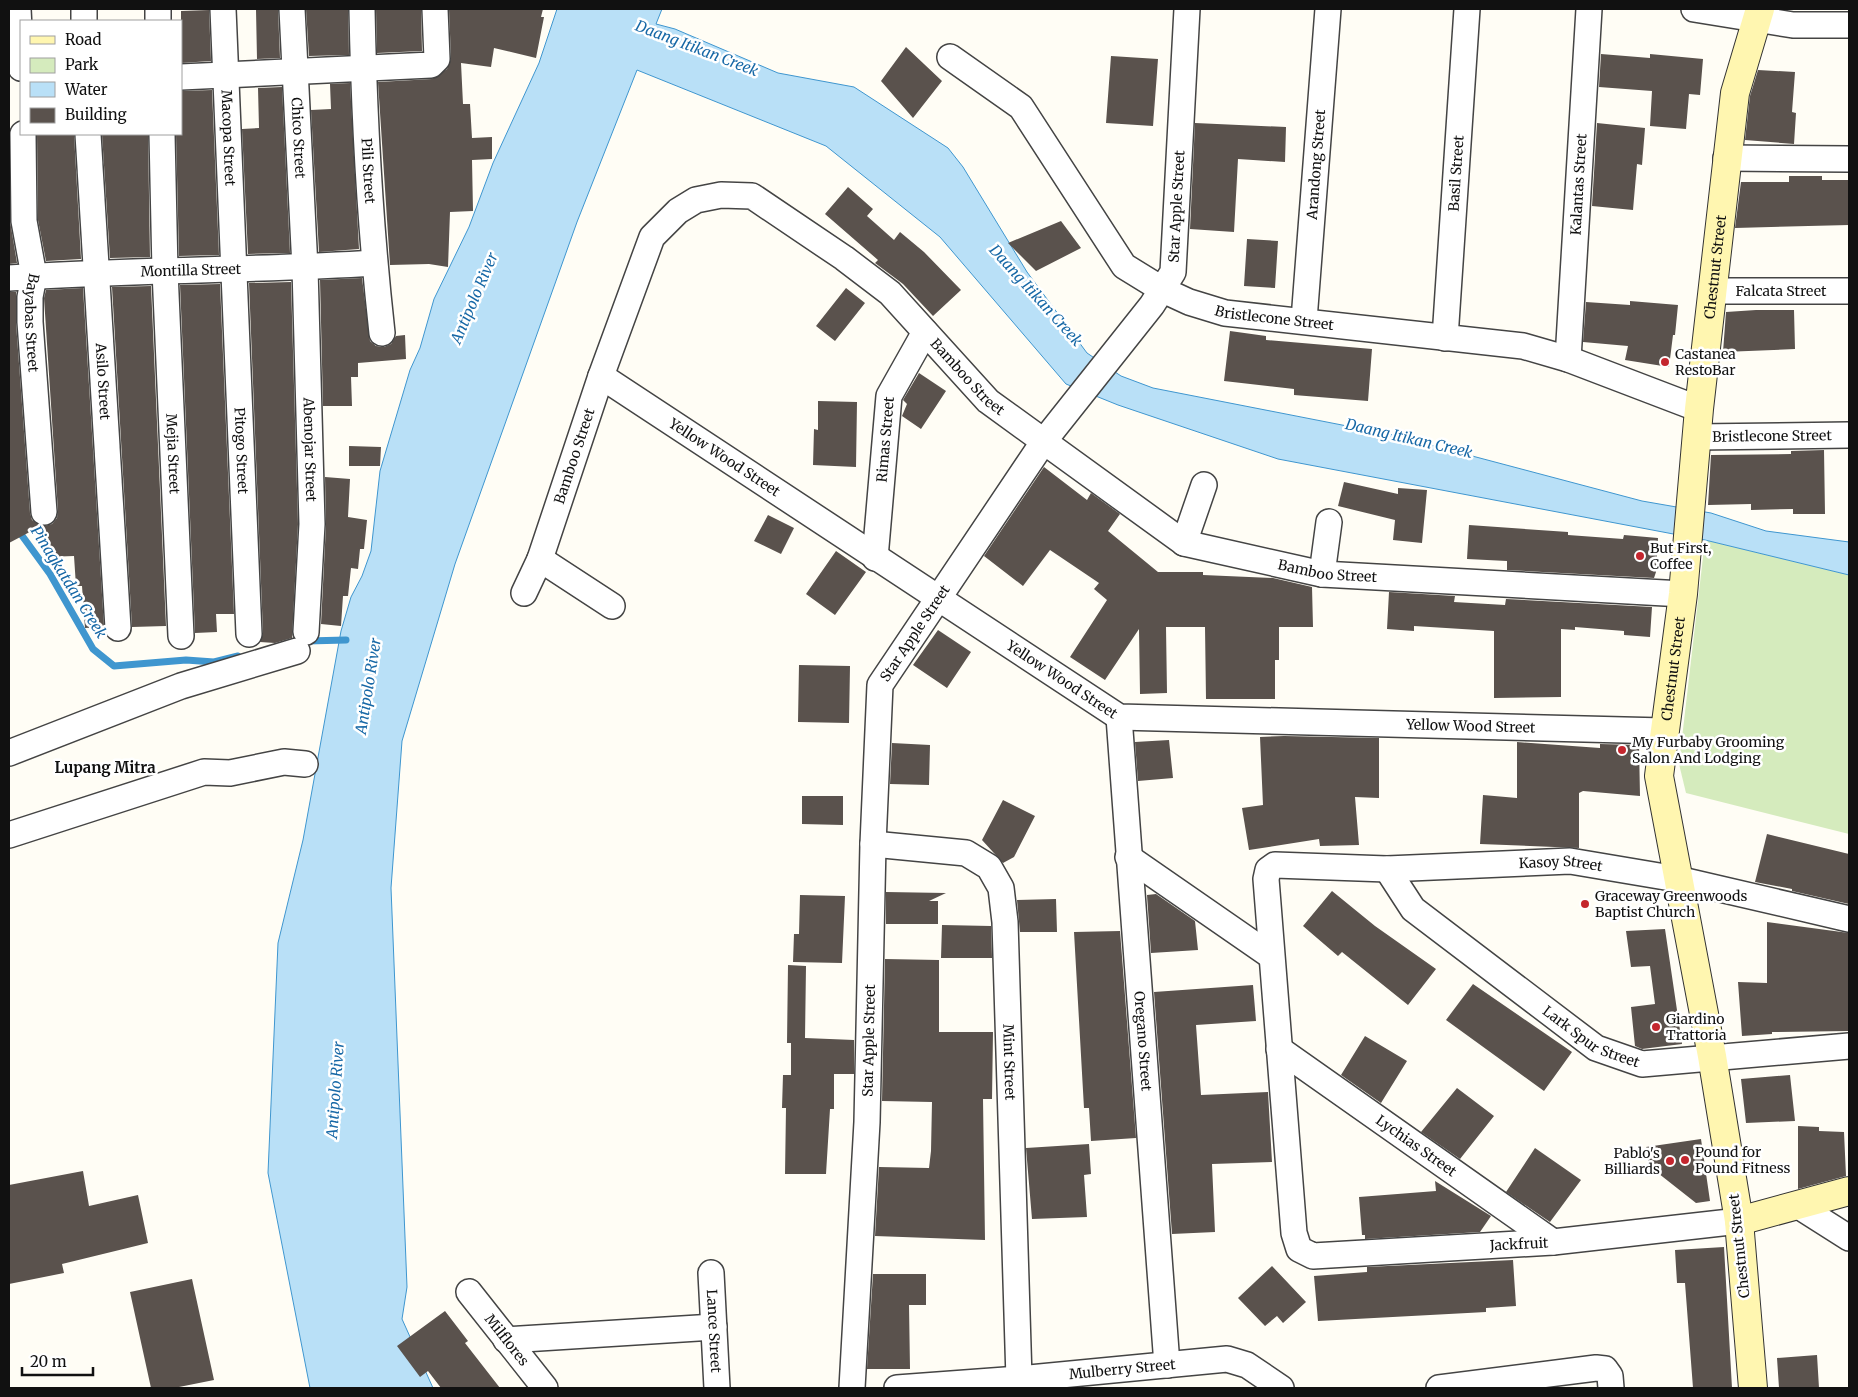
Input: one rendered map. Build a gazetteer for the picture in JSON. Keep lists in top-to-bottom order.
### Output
{
  "streets": {
    "street": [
      "Macopa Street",
      "Chico Street",
      "Arandong Street",
      "Pili Street",
      "Basil Street",
      "Kalantas Street",
      "Star Apple Street",
      "Chestnut Street",
      "Montilla Street",
      "Falcata Street",
      "Bristlecone Street",
      "Bayabas Street",
      "Bamboo Street",
      "Asilo Street",
      "Rimas Street",
      "Abenojar Street",
      "Pitogo Street",
      "Mejia Street",
      "Yellow Wood Street",
      "Kasoy Street",
      "Lark Spur Street",
      "Oregano Street",
      "Mint Street",
      "Lychias Street",
      "Jackfruit",
      "Lance Street",
      "Milflores",
      "Mulberry Street"
    ]
  },
  "crossings": [
    ["Macopa Street", "Montilla Street"],
    ["Macopa Street", "Pitogo Street"],
    ["Chico Street", "Montilla Street"],
    ["Chico Street", "Abenojar Street"],
    ["Arandong Street", "Bristlecone Street"],
    ["Pili Street", "Montilla Street"],
    ["Basil Street", "Bristlecone Street"],
    ["Kalantas Street", "Bristlecone Street"],
    ["Star Apple Street", "Bristlecone Street"],
    ["Star Apple Street", "Bamboo Street"],
    ["Star Apple Street", "Yellow Wood Street"],
    ["Star Apple Street", "Mint Street"],
    ["Chestnut Street", "Falcata Street"],
    ["Chestnut Street", "Bristlecone Street"],
    ["Chestnut Street", "Bamboo Street"],
    ["Chestnut Street", "Yellow Wood Street"],
    ["Chestnut Street", "Kasoy Street"],
    ["Chestnut Street", "Lark Spur Street"],
    ["Chestnut Street", "Jackfruit"],
    ["Montilla Street", "Bayabas Street"],
    ["Montilla Street", "Asilo Street"],
    ["Montilla Street", "Abenojar Street"],
    ["Montilla Street", "Pitogo Street"],
    ["Montilla Street", "Mejia Street"],
    ["Bamboo Street", "Rimas Street"],
    ["Bamboo Street", "Yellow Wood Street"],
    ["Rimas Street", "Yellow Wood Street"],
    ["Yellow Wood Street", "Oregano Street"],
    ["Kasoy Street", "Lark Spur Street"],
    ["Oregano Street", "Mulberry Street"],
    ["Mint Street", "Mulberry Street"],
    ["Lychias Street", "Jackfruit"]
  ],
  "districts": ["Lupang Mitra"],
  "water": ["Daang Itikan Creek", "Antipolo River", "Pinagkatdan Creek"],
  "places": [
    "Castanea RestoBar",
    "But First, Coffee",
    "My Furbaby Grooming Salon And Lodging",
    "Graceway Greenwoods Baptist Church",
    "Giardino Trattoria",
    "Pound for Pound Fitness",
    "Pablo's Billiards"
  ],
  "legend": [
    "Road",
    "Park",
    "Water",
    "Building"
  ],
  "scale_bar": "20 m"
}
